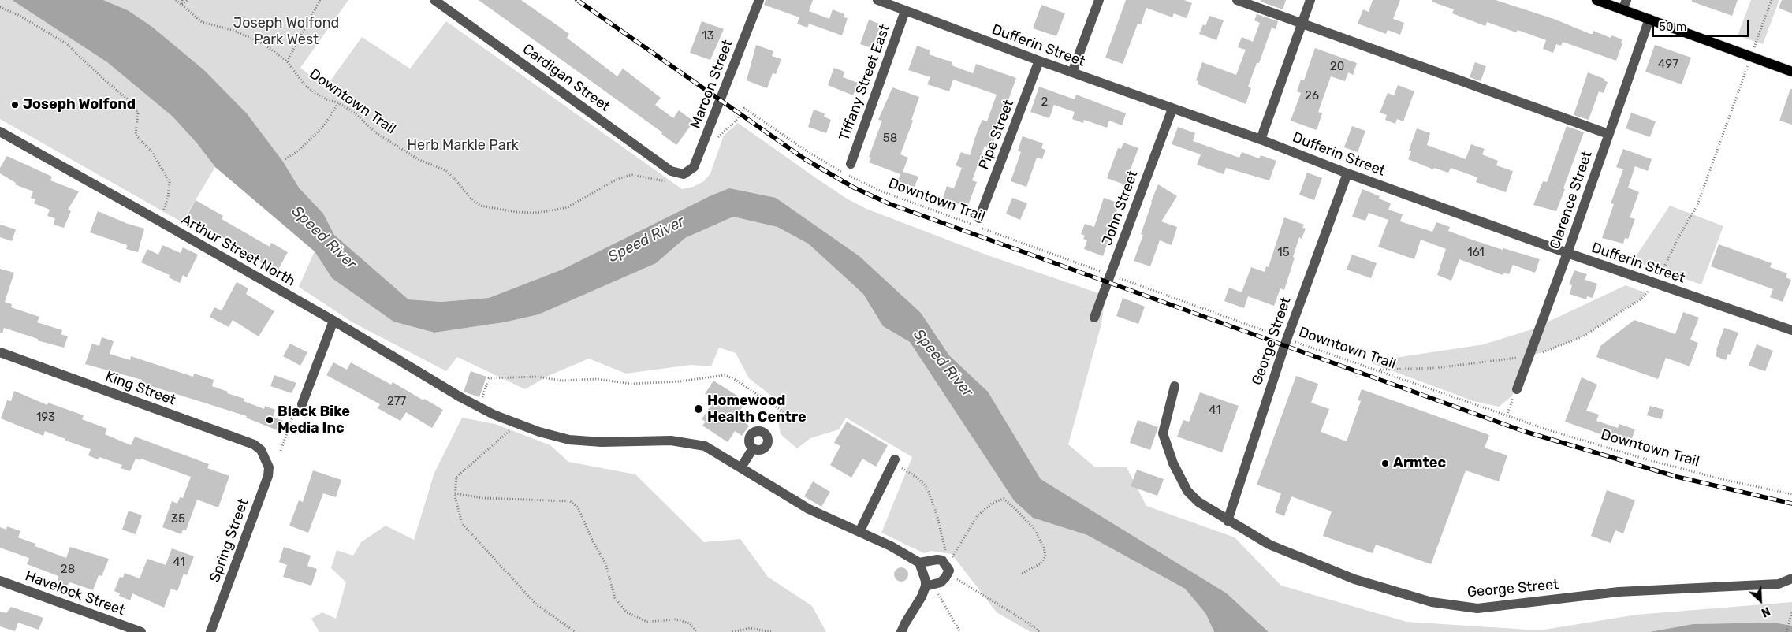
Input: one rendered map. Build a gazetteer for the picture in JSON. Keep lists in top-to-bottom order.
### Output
{
  "streets": {
    "street": [
      "Dufferin Street",
      "Cardigan Street",
      "Tiffany Street East",
      "Marcon Street",
      "Pipe Street",
      "Clarence Street",
      "John Street",
      "Arthur Street North",
      "George Street",
      "King Street",
      "Spring Street",
      "Havelock Street"
    ],
    "path": ["Downtown Trail"]
  },
  "crossings": [
    ["Dufferin Street", "Tiffany Street East"],
    ["Dufferin Street", "Pipe Street"],
    ["Dufferin Street", "Clarence Street"],
    ["Dufferin Street", "John Street"],
    ["Dufferin Street", "George Street"],
    ["Cardigan Street", "Marcon Street"],
    ["Downtown Trail", "John Street"],
    ["Downtown Trail", "George Street"],
    ["King Street", "Spring Street"]
  ],
  "water": ["Speed River"],
  "parks": ["Joseph Wolfond Park West", "Herb Markle Park"],
  "places": [
    "Joseph Wolfond",
    "Homewood Health Centre",
    "Black Bike Media Inc",
    "Armtec"
  ],
  "house_numbers": [
    "13",
    "497",
    "20",
    "26",
    "2",
    "58",
    "15",
    "161",
    "277",
    "41",
    "193",
    "35",
    "41",
    "28"
  ],
  "scale_bar": "50 m",
  "north": "bottom right"
}
